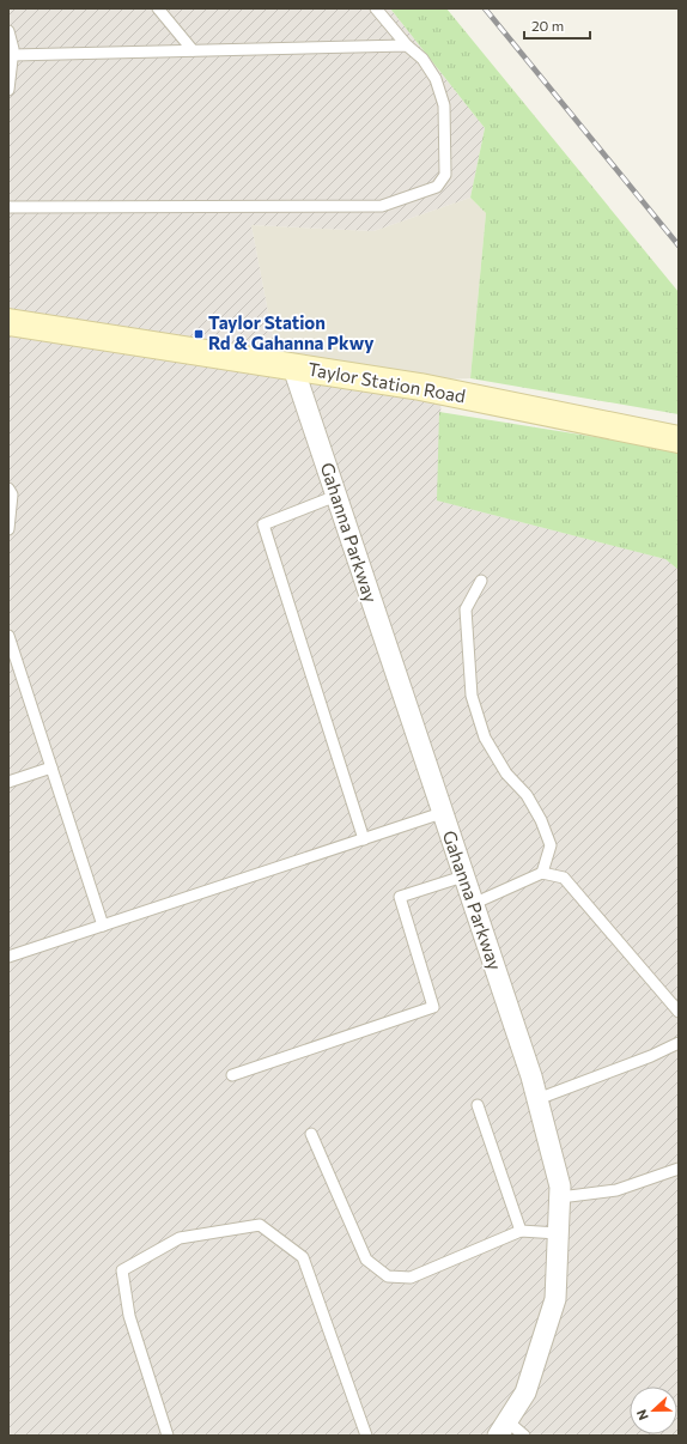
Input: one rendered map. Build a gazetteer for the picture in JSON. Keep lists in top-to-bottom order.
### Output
{
  "streets": {
    "main road": ["Taylor Station Road"],
    "street": ["Gahanna Parkway"]
  },
  "crossings": [
    ["Taylor Station Road", "Gahanna Parkway"]
  ],
  "places": {
    "transit": ["Taylor Station Rd & Gahanna Pkwy"]
  },
  "scale_bar": "20 m",
  "north": "left"
}
